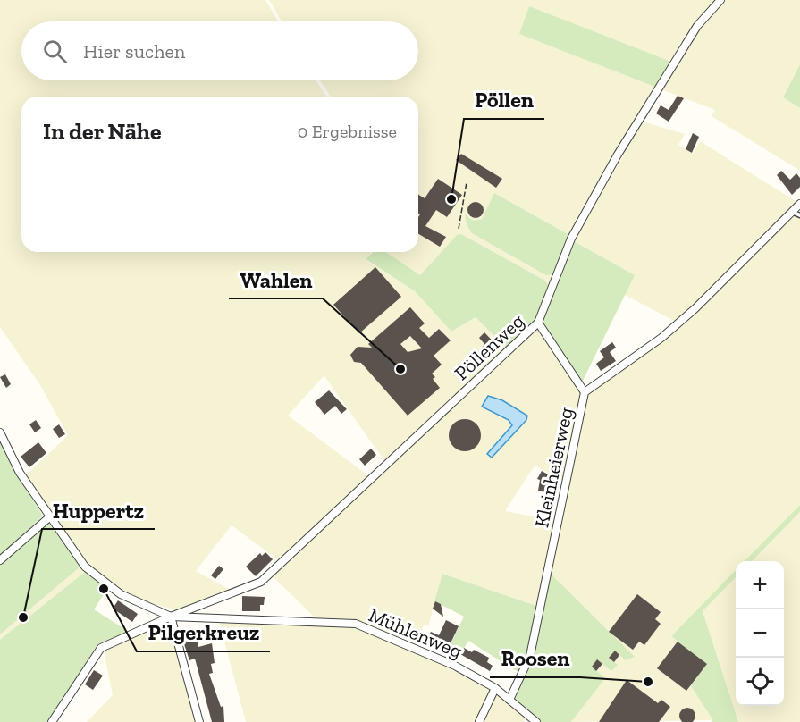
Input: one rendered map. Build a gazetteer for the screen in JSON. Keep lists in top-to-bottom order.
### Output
{
  "streets": {
    "street": ["Pöllenweg", "Kleinheierweg", "Mühlenweg"]
  },
  "crossings": [
    ["Pöllenweg", "Mühlenweg"],
    ["Kleinheierweg", "Mühlenweg"]
  ],
  "places": [
    "Pöllen",
    "Wahlen",
    "Pilgerkreuz",
    "Huppertz",
    "Roosen"
  ],
  "page": {
    "search": "Hier suchen",
    "heading": ["In der Nähe", "0 Ergebnisse"],
    "map_buttons": ["+", "−"]
  }
}
